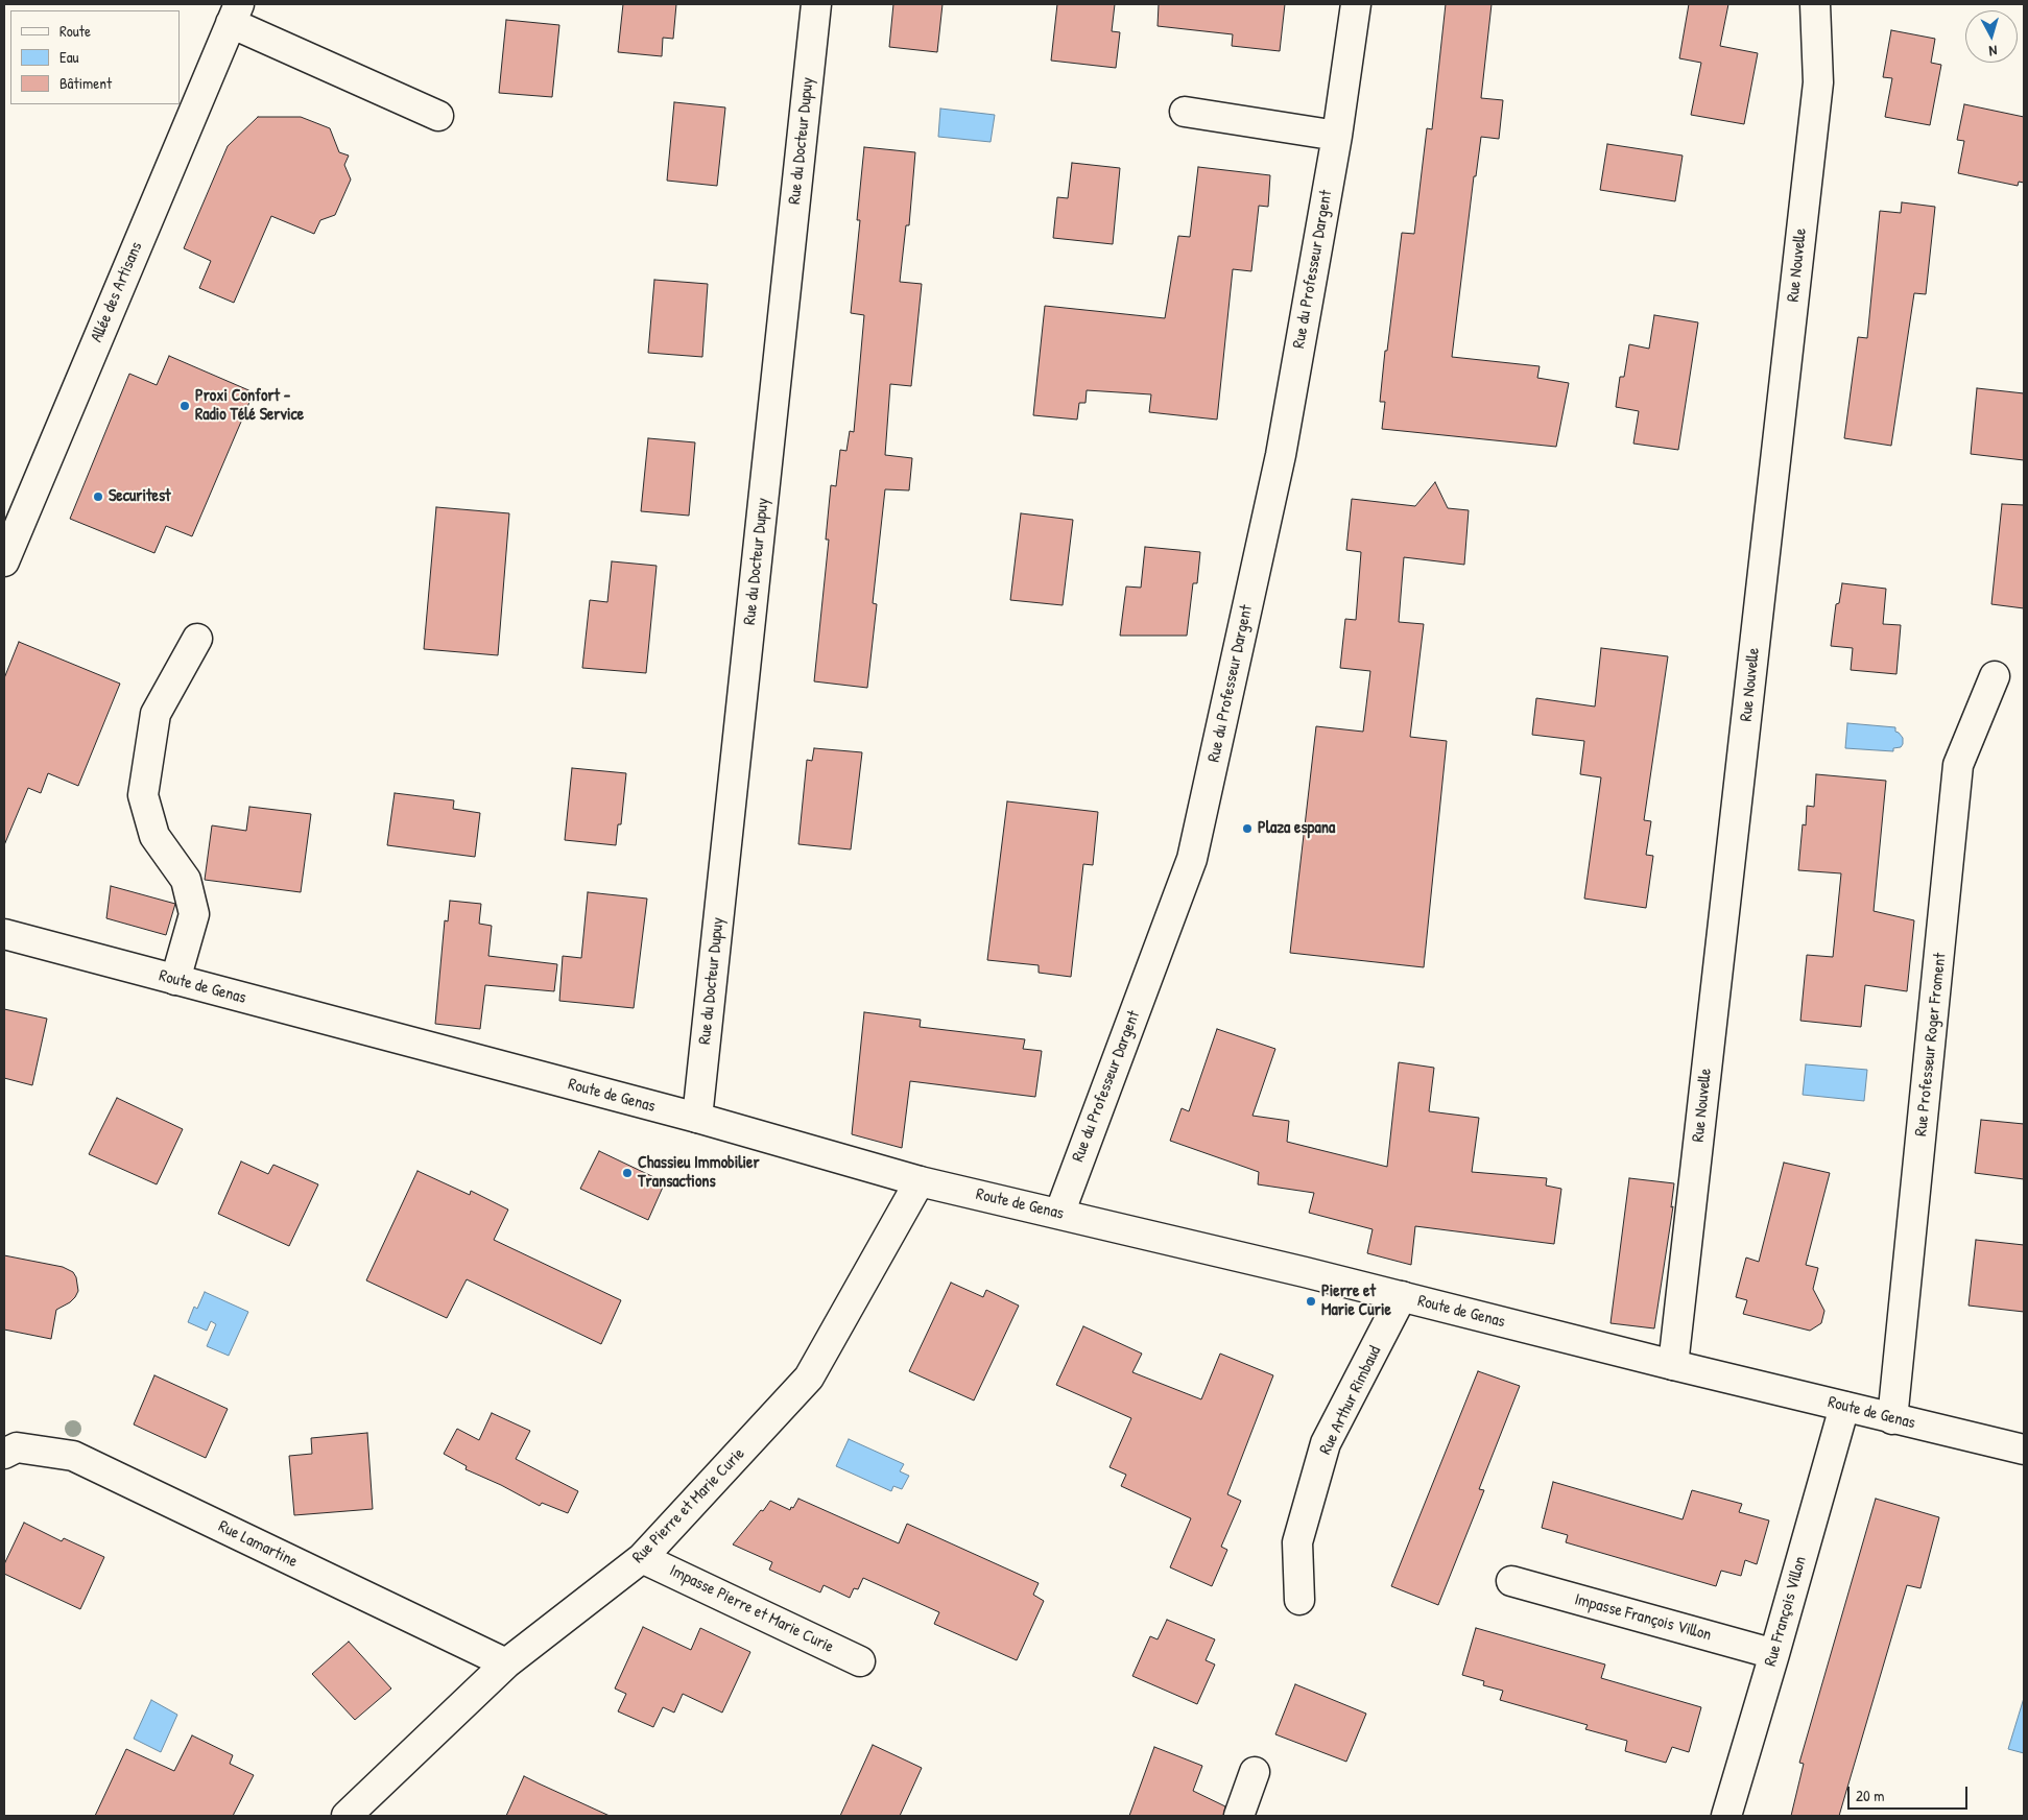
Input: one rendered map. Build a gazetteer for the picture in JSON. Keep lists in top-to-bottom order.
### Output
{
  "streets": {
    "street": [
      "Rue du Docteur Dupuy",
      "Rue Nouvelle",
      "Rue du Professeur Dargent",
      "Allée des Artisans",
      "Route de Genas",
      "Rue Professeur Roger Froment",
      "Rue Arthur Rimbaud",
      "Rue Pierre et Marie Curie",
      "Rue Lamartine",
      "Impasse Pierre et Marie Curie",
      "Rue François Villon",
      "Impasse François Villon"
    ]
  },
  "crossings": [
    ["Rue du Docteur Dupuy", "Route de Genas"],
    ["Rue Nouvelle", "Route de Genas"],
    ["Rue du Professeur Dargent", "Route de Genas"],
    ["Route de Genas", "Rue Professeur Roger Froment"],
    ["Route de Genas", "Rue Arthur Rimbaud"],
    ["Route de Genas", "Rue Pierre et Marie Curie"],
    ["Route de Genas", "Rue François Villon"],
    ["Rue Pierre et Marie Curie", "Rue Lamartine"],
    ["Rue Pierre et Marie Curie", "Impasse Pierre et Marie Curie"],
    ["Rue François Villon", "Impasse François Villon"]
  ],
  "places": [
    "Proxi Confort - Radio Télé Service",
    "Securitest",
    "Plaza espana",
    "Chassieu Immobilier Transactions",
    "Pierre et Marie Curie"
  ],
  "legend": ["Route", "Eau", "Bâtiment"],
  "scale_bar": "20 m",
  "north": "bottom"
}
